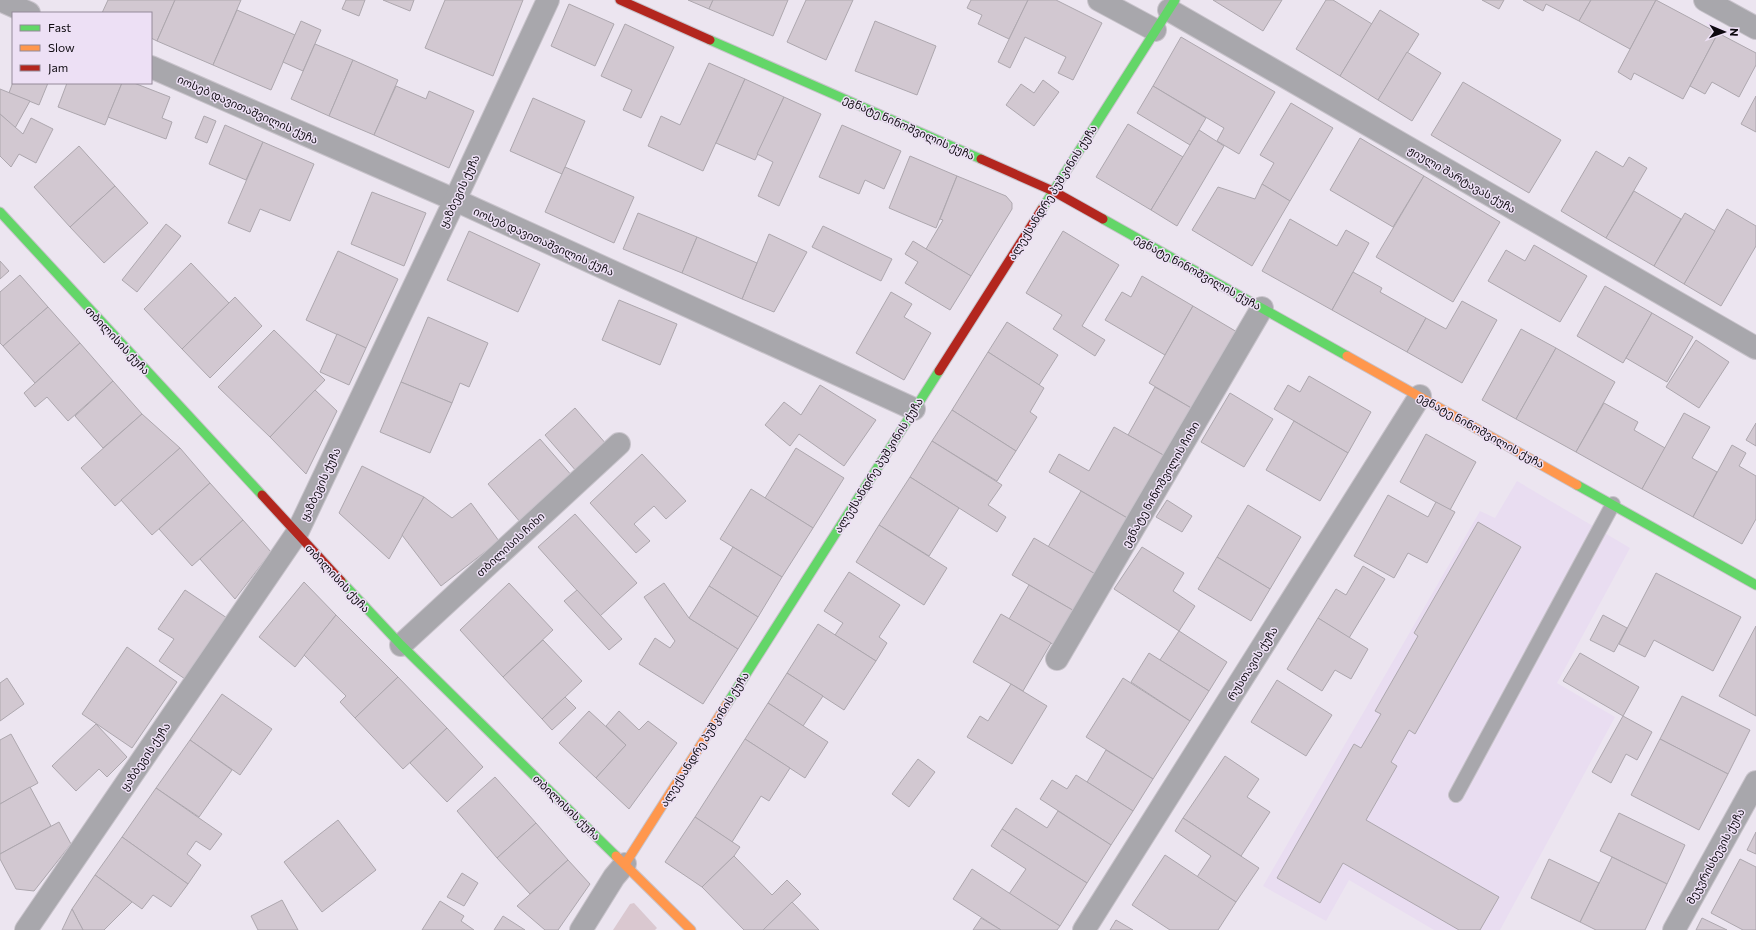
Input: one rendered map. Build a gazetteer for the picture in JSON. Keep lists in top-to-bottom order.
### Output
{
  "streets": {
    "main road": ["ეგნატე ნინოშვილის ქუჩა", "ალექსანდრე პუშკინის ქუჩა", "თბილისის ქუჩა"],
    "street": [
      "იოსებ დავითაშვილის ქუჩა",
      "ჟიული შარტავას ქუჩა",
      "ყაზბეგის ქუჩა",
      "ეგნატე ნინოშვილის ჩიხი",
      "თბილისის ჩიხი",
      "რუსთავის ქუჩა",
      "მეჯვრისხევის ქუჩა"
    ]
  },
  "crossings": [
    ["იოსებ დავითაშვილის ქუჩა", "ყაზბეგის ქუჩა"],
    ["იოსებ დავითაშვილის ქუჩა", "ალექსანდრე პუშკინის ქუჩა"],
    ["ეგნატე ნინოშვილის ქუჩა", "ალექსანდრე პუშკინის ქუჩა"],
    ["ეგნატე ნინოშვილის ქუჩა", "ეგნატე ნინოშვილის ჩიხი"],
    ["ეგნატე ნინოშვილის ქუჩა", "რუსთავის ქუჩა"],
    ["ჟიული შარტავას ქუჩა", "ალექსანდრე პუშკინის ქუჩა"],
    ["ყაზბეგის ქუჩა", "თბილისის ქუჩა"],
    ["ალექსანდრე პუშკინის ქუჩა", "თბილისის ქუჩა"],
    ["თბილისის ქუჩა", "თბილისის ჩიხი"]
  ],
  "legend": ["Fast", "Slow", "Jam"],
  "north": "right"
}
